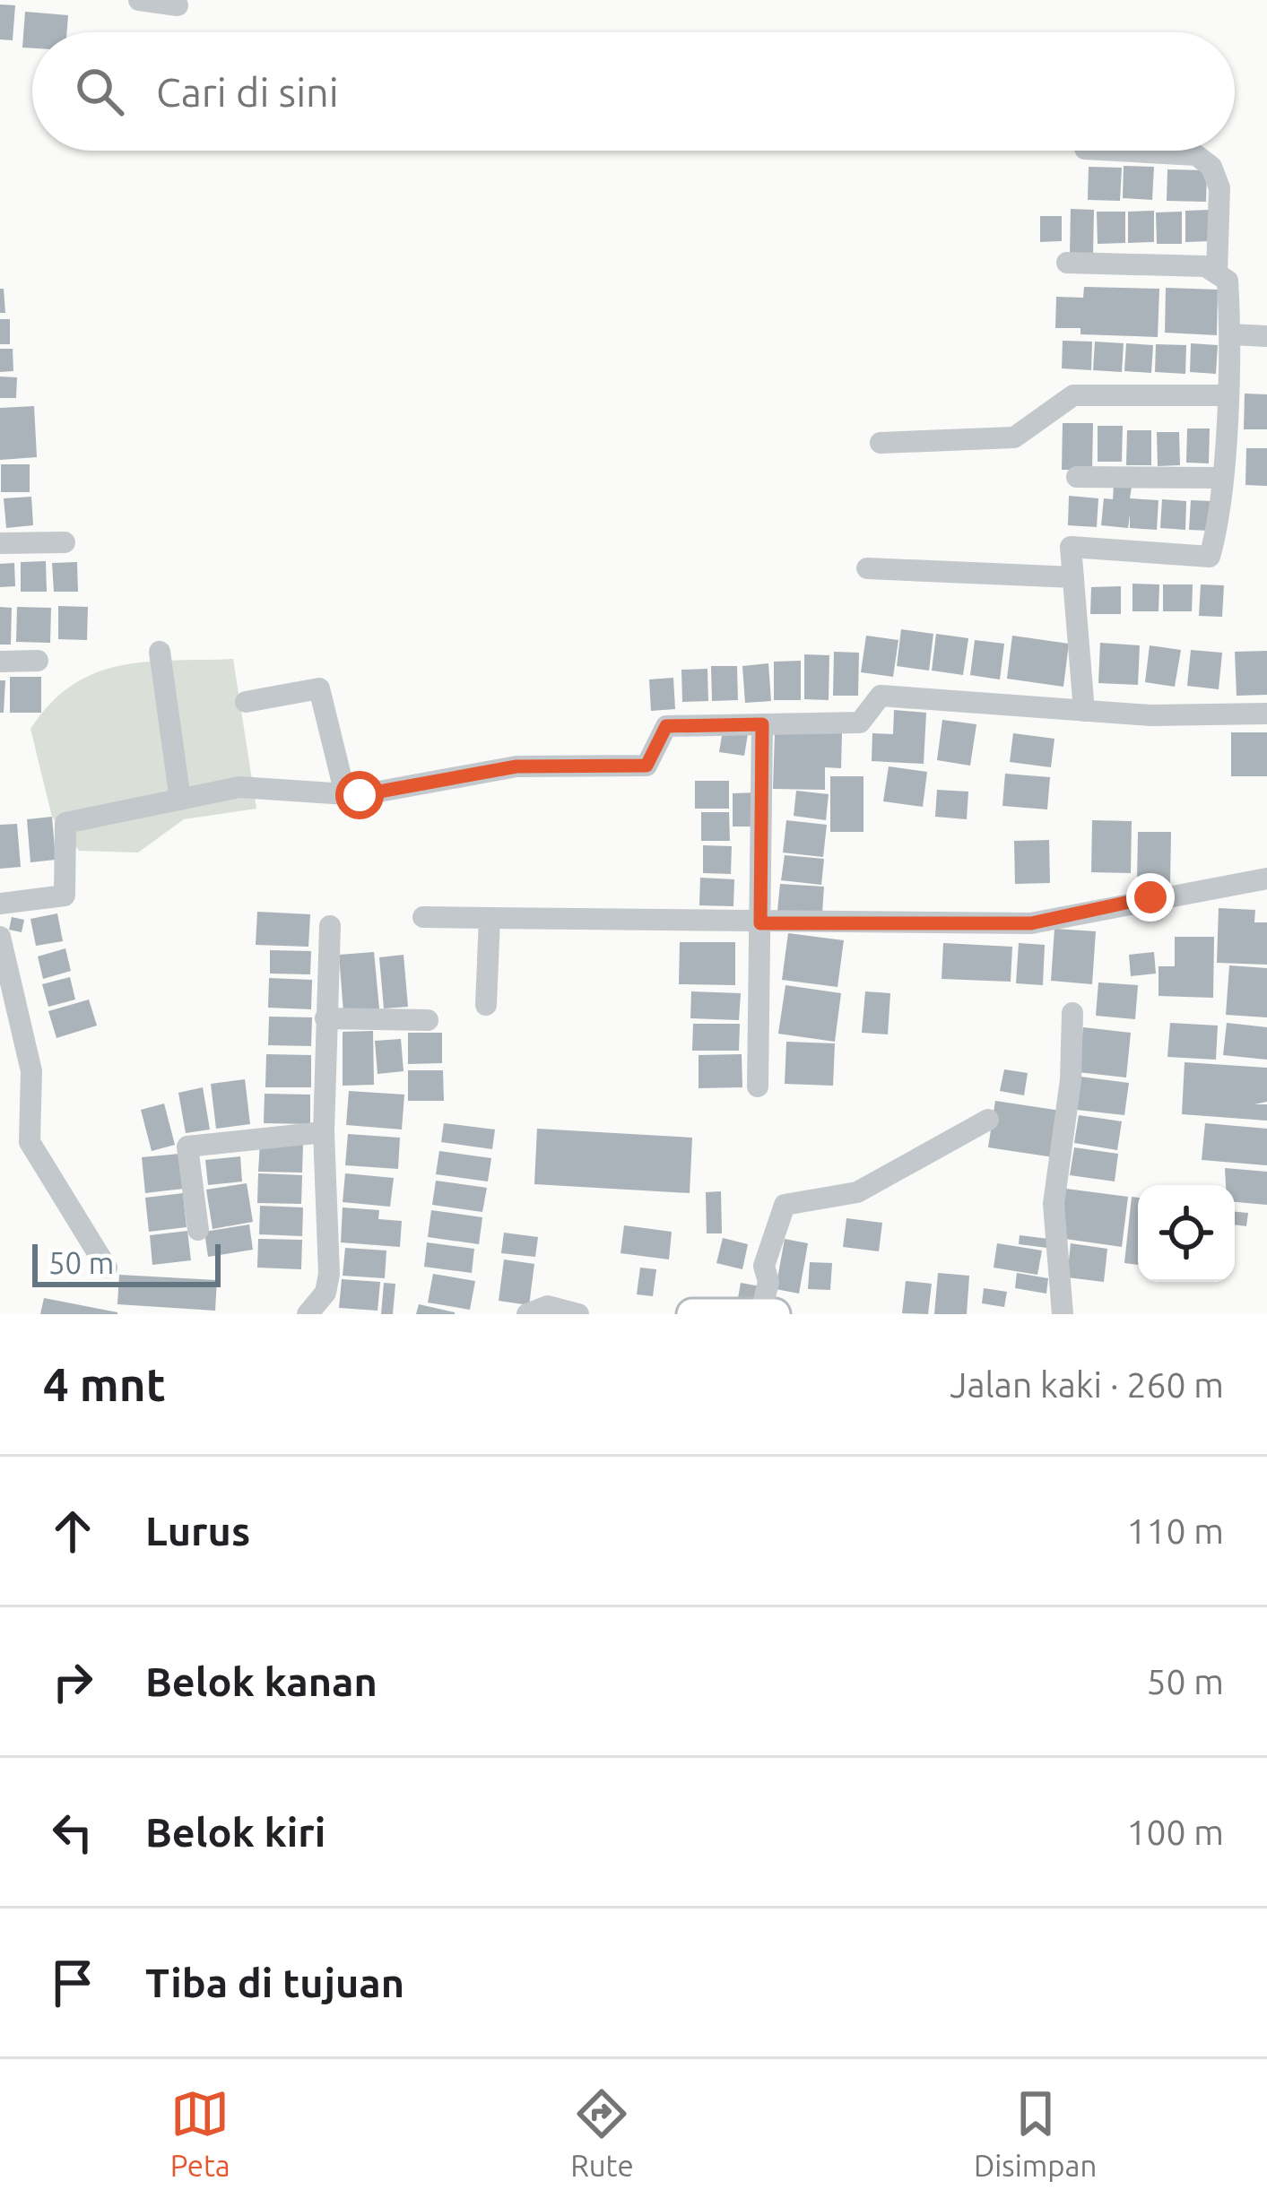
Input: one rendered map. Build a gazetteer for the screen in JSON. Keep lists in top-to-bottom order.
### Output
{
  "scale_bar": "50 m",
  "page": {
    "search": "Cari di sini",
    "scale": "50 m",
    "heading": ["4 mnt", "Jalan kaki · 260 m"],
    "list": [
      ["Lurus", "110 m"],
      ["Belok kanan", "50 m"],
      ["Belok kiri", "100 m"],
      "Tiba di tujuan"
    ],
    "nav": ["Peta", "Rute", "Disimpan"]
  }
}
